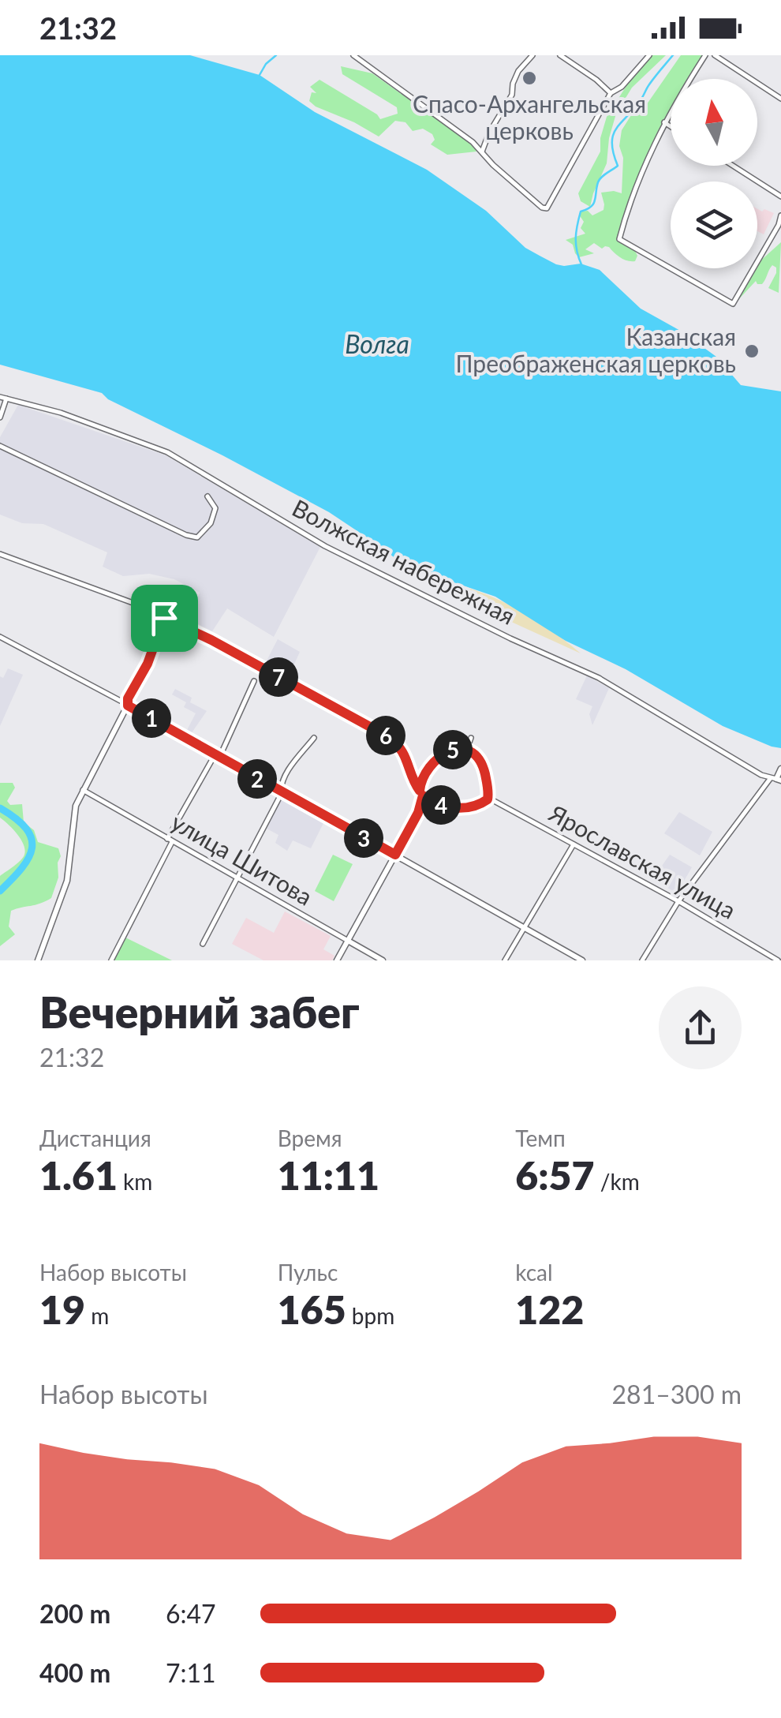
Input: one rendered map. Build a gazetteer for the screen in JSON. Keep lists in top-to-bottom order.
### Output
{
  "streets": {
    "street": ["Волжская набережная", "улица Шитова", "Ярославская улица"]
  },
  "water": ["Волга"],
  "places": ["Спасо-Архангельская церковь", "Казанская Преображенская церковь"],
  "north": "top",
  "page": {
    "status": "21:32",
    "pins": [
      "7",
      "1",
      "6",
      "5",
      "2",
      "4",
      "3"
    ],
    "heading": ["Вечерний забег", "21:32"],
    "stats": [
      ["Дистанция", "1.61 km"],
      ["Время", "11:11"],
      ["Темп", "6:57 /km"],
      ["Набор высоты", "19 m"],
      ["Пульс", "165 bpm"],
      ["kcal", "122"]
    ],
    "chart": ["Набор высоты", "281–300 m"],
    "list": [
      {
        "name": "200 m",
        "note": "6:47"
      },
      {
        "name": "400 m",
        "note": "7:11"
      }
    ]
  }
}
